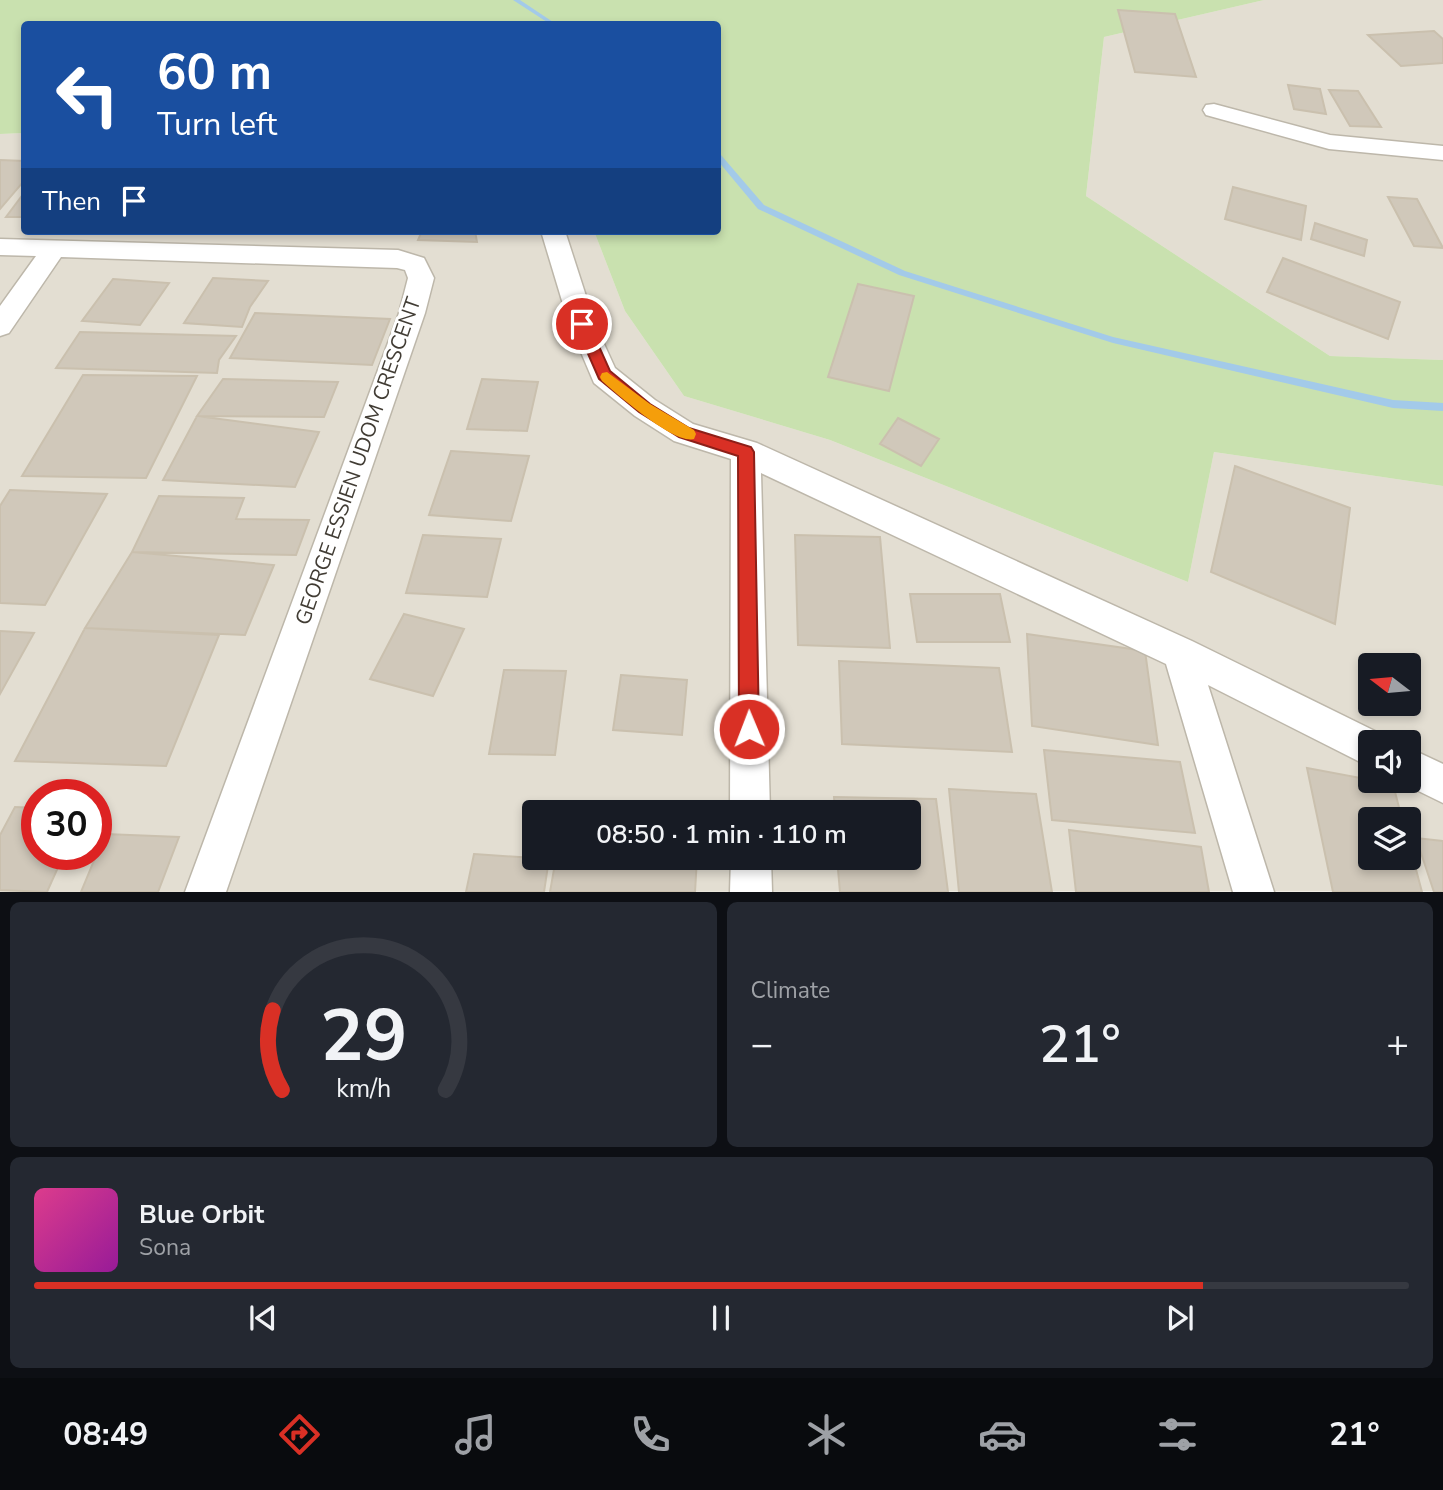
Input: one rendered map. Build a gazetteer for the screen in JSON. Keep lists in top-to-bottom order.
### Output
{
  "streets": {
    "street": ["GEORGE ESSIEN UDOM CRESCENT"]
  },
  "north": "left",
  "page": {
    "turn": ["60 m", "Turn left"],
    "then": "Then",
    "limit": "30",
    "trip": "08:50 · 1 min · 110 m",
    "tile": "Climate",
    "heat": ["−", "21°", "+"],
    "song": ["Blue Orbit", "Sona"],
    "tabs": ["08:49", "21°"],
    "gauge": ["29", "km/h"]
  }
}
